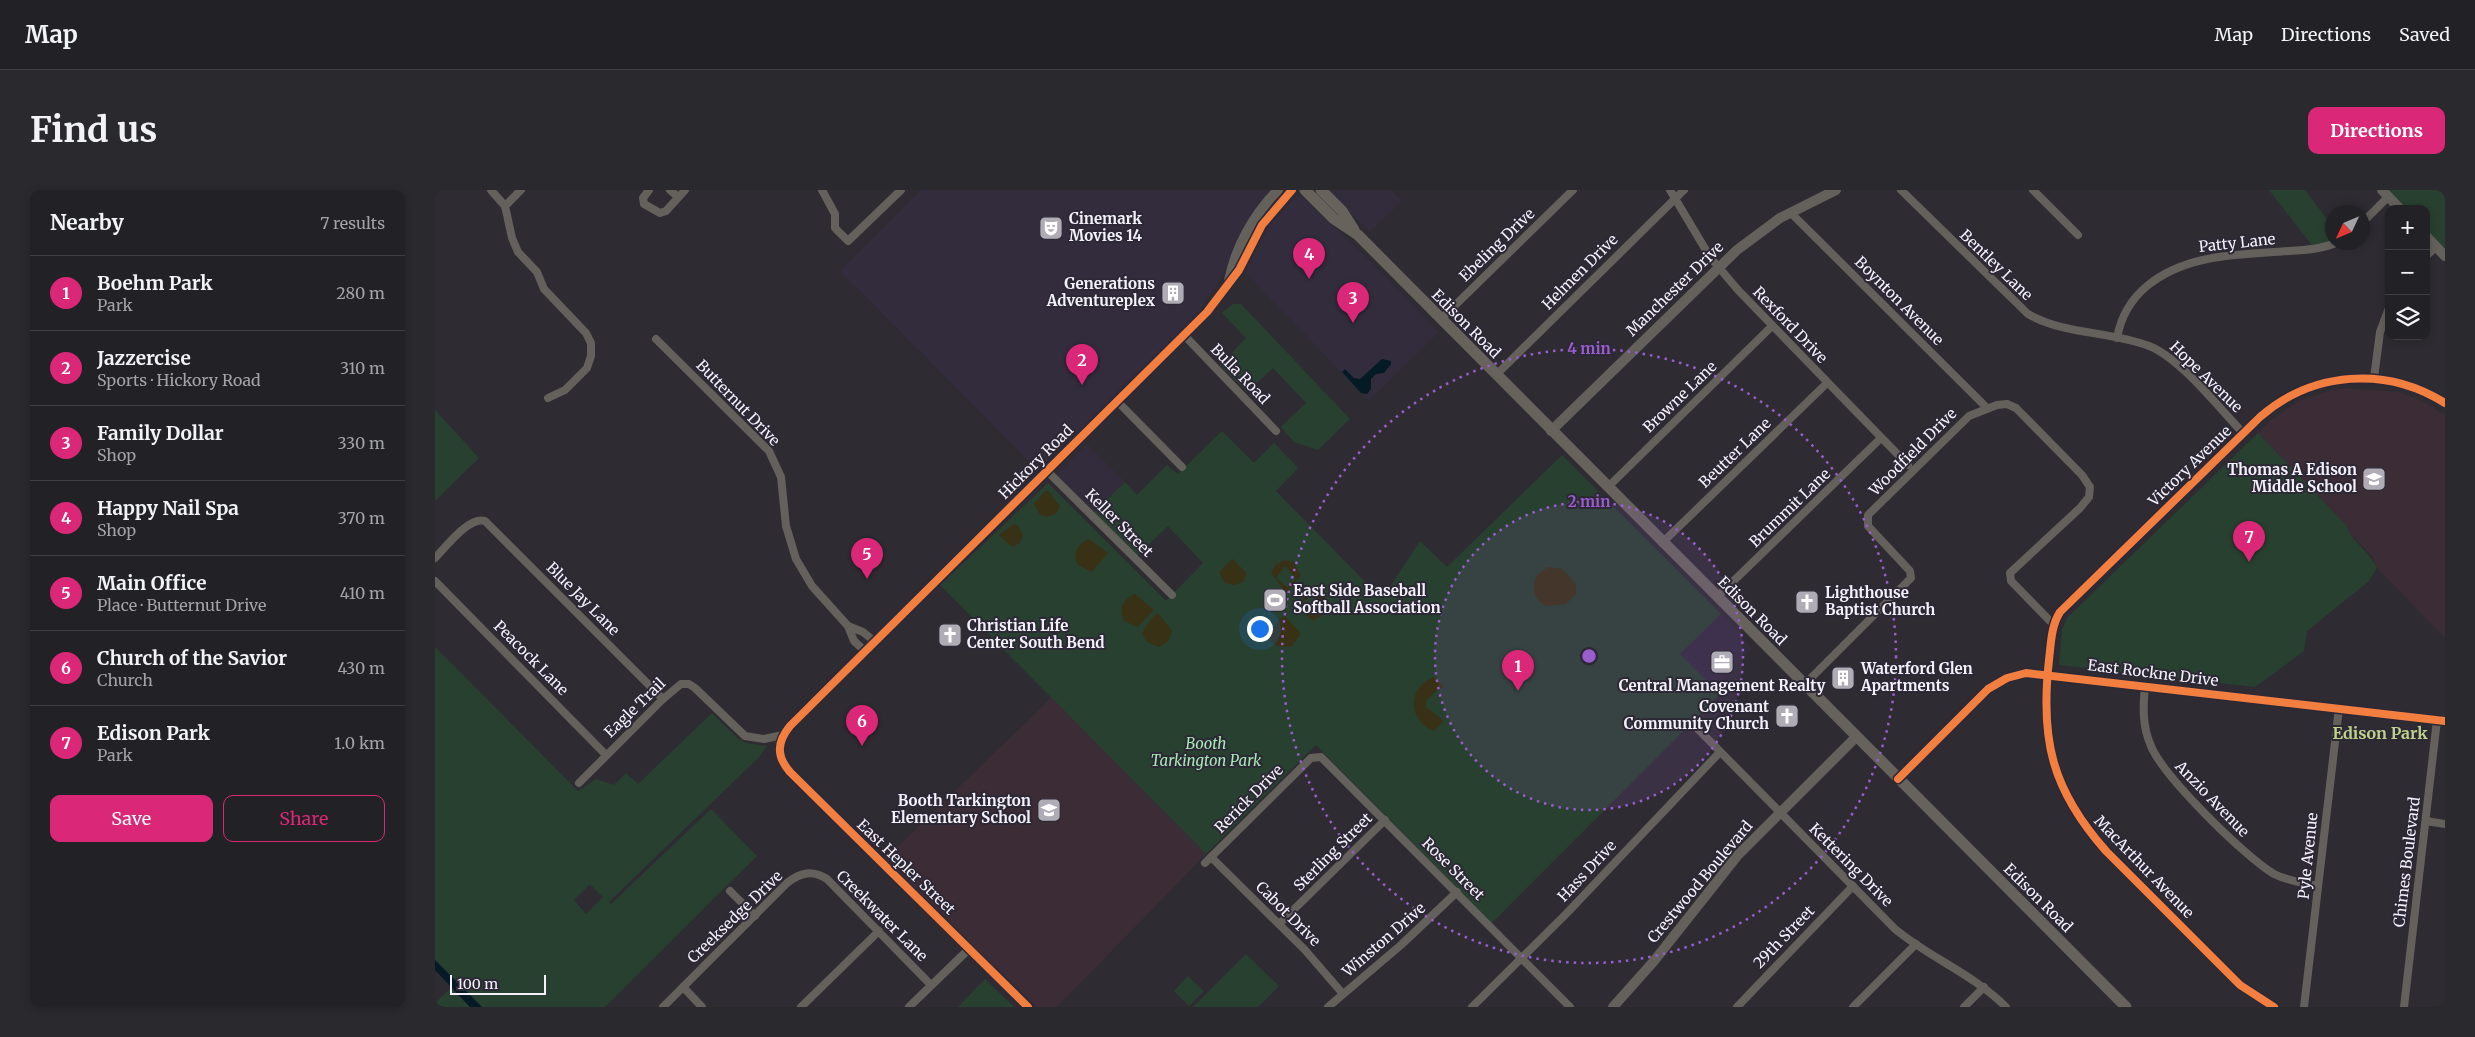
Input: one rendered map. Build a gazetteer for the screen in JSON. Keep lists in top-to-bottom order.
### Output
{
  "streets": {
    "main road": ["Edison Road"],
    "street": [
      "Patty Lane",
      "Ebeling Drive",
      "Bentley Lane",
      "Helmen Drive",
      "Manchester Drive",
      "Boynton Avenue",
      "Rexford Drive",
      "Bulla Road",
      "Hope Avenue",
      "Browne Lane",
      "Butternut Drive",
      "Woodfield Drive",
      "Beutter Lane",
      "Hickory Road",
      "Victory Avenue",
      "Brummit Lane",
      "Keller Street",
      "Blue Jay Lane",
      "Peacock Lane",
      "East Rockne Drive",
      "Eagle Trail",
      "Rerick Drive",
      "Anzio Avenue",
      "Sterling Street",
      "Pyle Avenue",
      "Chimes Boulevard",
      "Kettering Drive",
      "East Hepler Street",
      "MacArthur Avenue",
      "Rose Street",
      "Hass Drive",
      "Crestwood Boulevard",
      "Cabot Drive",
      "Creekwater Lane",
      "Creeksedge Drive",
      "29th Street",
      "Winston Drive"
    ]
  },
  "crossings": [
    ["Patty Lane", "Bentley Lane"],
    ["Patty Lane", "Hope Avenue"],
    ["Ebeling Drive", "Edison Road"],
    ["Bentley Lane", "Hope Avenue"],
    ["Helmen Drive", "Edison Road"],
    ["Helmen Drive", "Rexford Drive"],
    ["Manchester Drive", "Boynton Avenue"],
    ["Manchester Drive", "Edison Road"],
    ["Manchester Drive", "Rexford Drive"],
    ["Boynton Avenue", "Woodfield Drive"],
    ["Edison Road", "Browne Lane"],
    ["Edison Road", "Woodfield Drive"],
    ["Edison Road", "Beutter Lane"],
    ["Edison Road", "Brummit Lane"],
    ["Edison Road", "East Rockne Drive"],
    ["Edison Road", "Crestwood Boulevard"],
    ["Rexford Drive", "Browne Lane"],
    ["Rexford Drive", "Beutter Lane"],
    ["Rexford Drive", "Brummit Lane"],
    ["Bulla Road", "Hickory Road"],
    ["Hope Avenue", "Victory Avenue"],
    ["Butternut Drive", "Hickory Road"],
    ["Woodfield Drive", "Victory Avenue"],
    ["Woodfield Drive", "MacArthur Avenue"],
    ["Hickory Road", "Keller Street"],
    ["Hickory Road", "Eagle Trail"],
    ["Hickory Road", "East Hepler Street"],
    ["Victory Avenue", "MacArthur Avenue"],
    ["Blue Jay Lane", "Eagle Trail"],
    ["Peacock Lane", "Eagle Trail"],
    ["East Rockne Drive", "Anzio Avenue"],
    ["East Rockne Drive", "Pyle Avenue"],
    ["East Rockne Drive", "Chimes Boulevard"],
    ["East Rockne Drive", "MacArthur Avenue"],
    ["Eagle Trail", "East Hepler Street"],
    ["Rerick Drive", "Rose Street"],
    ["Rerick Drive", "Cabot Drive"],
    ["Anzio Avenue", "Pyle Avenue"],
    ["Sterling Street", "Rose Street"],
    ["Sterling Street", "Cabot Drive"],
    ["Kettering Drive", "Hass Drive"],
    ["Kettering Drive", "Crestwood Boulevard"],
    ["Kettering Drive", "29th Street"],
    ["Rose Street", "Hass Drive"],
    ["Rose Street", "Winston Drive"],
    ["Cabot Drive", "Winston Drive"],
    ["Creekwater Lane", "Creeksedge Drive"]
  ],
  "districts": ["Edison Park"],
  "parks": ["Booth Tarkington Park"],
  "places": {
    "theatre": ["Cinemark Movies 14"],
    "building": ["Generations Adventureplex", "Waterford Glen Apartments"],
    "school or university": ["Thomas A Edison Middle School", "Booth Tarkington Elementary School"],
    "sports": ["East Side Baseball Softball Association"],
    "church": ["Lighthouse Baptist Church", "Christian Life Center South Bend", "Covenant Community Church"],
    "office": ["Central Management Realty"]
  },
  "scale_bar": "100 m",
  "north": "bottom left",
  "page": {
    "header": "Map",
    "nav": ["Map", "Directions", "Saved"],
    "buttons": [
      "Directions",
      ["Save", "Share"]
    ],
    "title": "Find us",
    "heading": ["Nearby", "7 results"],
    "map_buttons": ["+", "−"],
    "pins": [
      "4",
      "3",
      "2",
      "7",
      "5",
      "1",
      "6"
    ],
    "list": [
      {
        "mark": "1",
        "name": "Boehm Park",
        "note": "Park",
        "value": "280 m"
      },
      {
        "mark": "2",
        "name": "Jazzercise",
        "note": "Sports · Hickory Road",
        "value": "310 m"
      },
      {
        "mark": "3",
        "name": "Family Dollar",
        "note": "Shop",
        "value": "330 m"
      },
      {
        "mark": "4",
        "name": "Happy Nail Spa",
        "note": "Shop",
        "value": "370 m"
      },
      {
        "mark": "5",
        "name": "Main Office",
        "note": "Place · Butternut Drive",
        "value": "410 m"
      },
      {
        "mark": "6",
        "name": "Church of the Savior",
        "note": "Church",
        "value": "430 m"
      },
      {
        "mark": "7",
        "name": "Edison Park",
        "note": "Park",
        "value": "1.0 km"
      }
    ],
    "scale": "100 m"
  },
  "rings": ["4 min", "2 min"]
}
